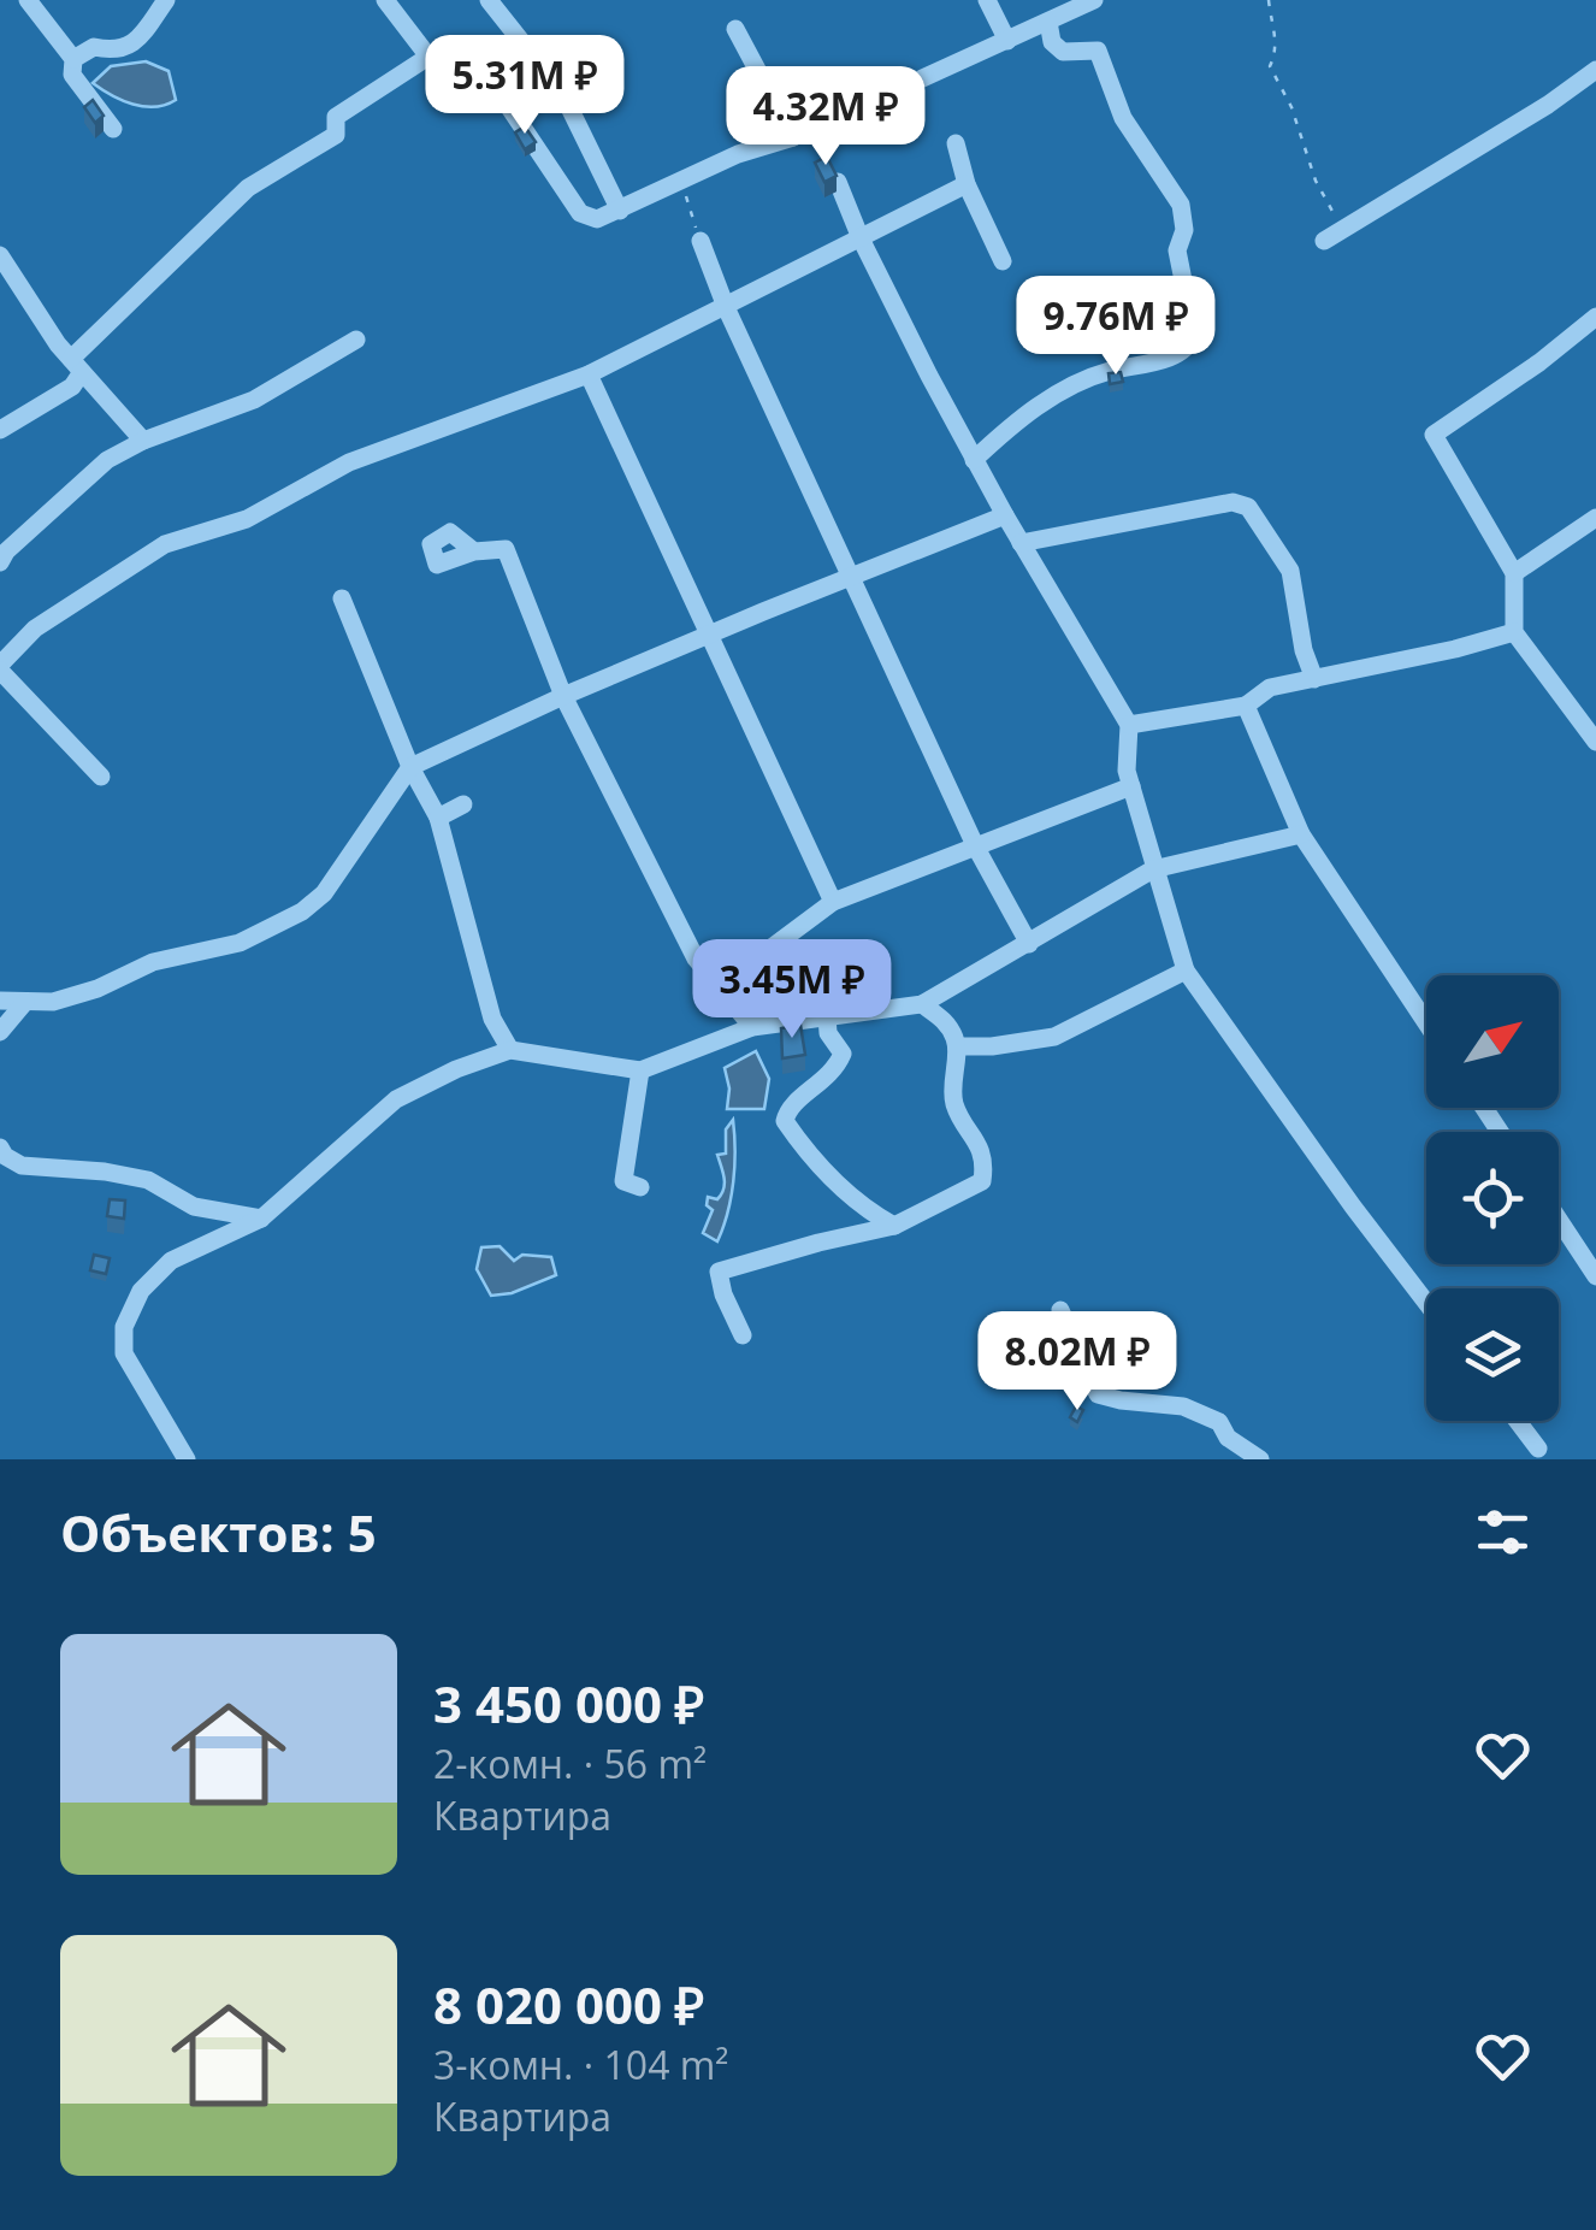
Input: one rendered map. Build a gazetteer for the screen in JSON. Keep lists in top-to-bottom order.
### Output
{
  "north": "top right",
  "page": {
    "price": [
      "5.31M ₽",
      "4.32M ₽",
      "9.76M ₽",
      "3.45M ₽",
      "8.02M ₽"
    ],
    "heading": "Объектов: 5",
    "list": [
      {
        "name": "3 450 000 ₽",
        "note": "2-комн. · 56 m² · Квартира"
      },
      {
        "name": "8 020 000 ₽",
        "note": "3-комн. · 104 m² · Квартира"
      }
    ]
  }
}
